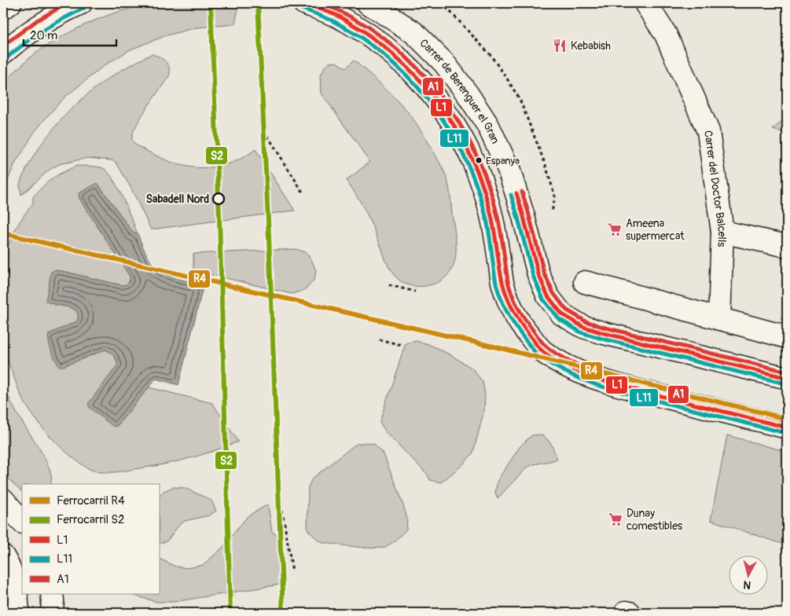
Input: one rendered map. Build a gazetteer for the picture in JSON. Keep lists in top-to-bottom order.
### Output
{
  "streets": {
    "main road": ["Carrer de Berenguer el Gran", "Carrer del Doctor Balcells"]
  },
  "places": {
    "restaurant": ["Kebabish"],
    "other": ["Espanya", "Sabadell Nord"],
    "supermarket": ["Ameena supermercat", "Dunay comestibles"]
  },
  "lines": [
    "rail line S2",
    "transit line L1",
    "transit line A1",
    "transit line L11",
    "rail line R4"
  ],
  "legend": [
    "Ferrocarril R4",
    "Ferrocarril S2",
    "L1",
    "L11",
    "A1"
  ],
  "scale_bar": "20 m",
  "north": "bottom"
}
